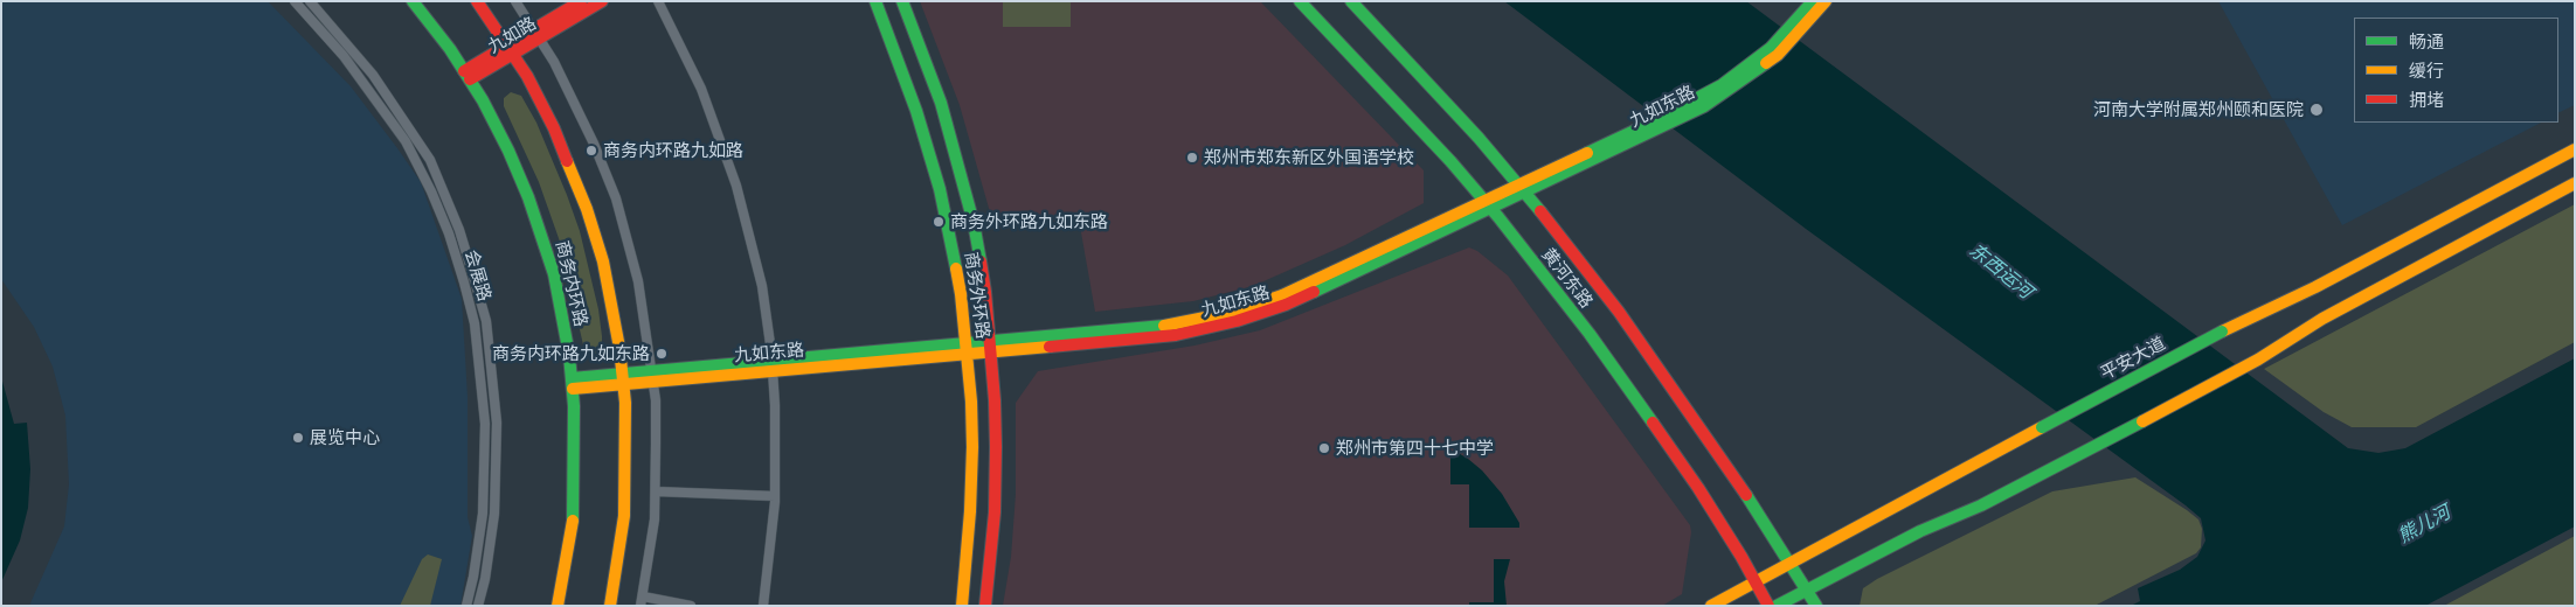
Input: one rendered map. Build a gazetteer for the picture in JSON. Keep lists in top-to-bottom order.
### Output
{
  "streets": {
    "main road": [
      "九如路",
      "九如东路",
      "黄河东路",
      "商务内环路",
      "商务外环路",
      "平安大道"
    ],
    "street": ["会展路"]
  },
  "crossings": [
    ["九如路", "商务内环路"],
    ["九如东路", "黄河东路"],
    ["九如东路", "商务内环路"],
    ["九如东路", "商务外环路"],
    ["黄河东路", "平安大道"]
  ],
  "water": ["东西运河", "熊儿河"],
  "places": [
    "河南大学附属郑州颐和医院",
    "商务内环路九如路",
    "郑州市郑东新区外国语学校",
    "商务外环路九如东路",
    "商务内环路九如东路",
    "展览中心",
    "郑州市第四十七中学"
  ],
  "legend": ["畅通", "缓行", "拥堵"]
}
